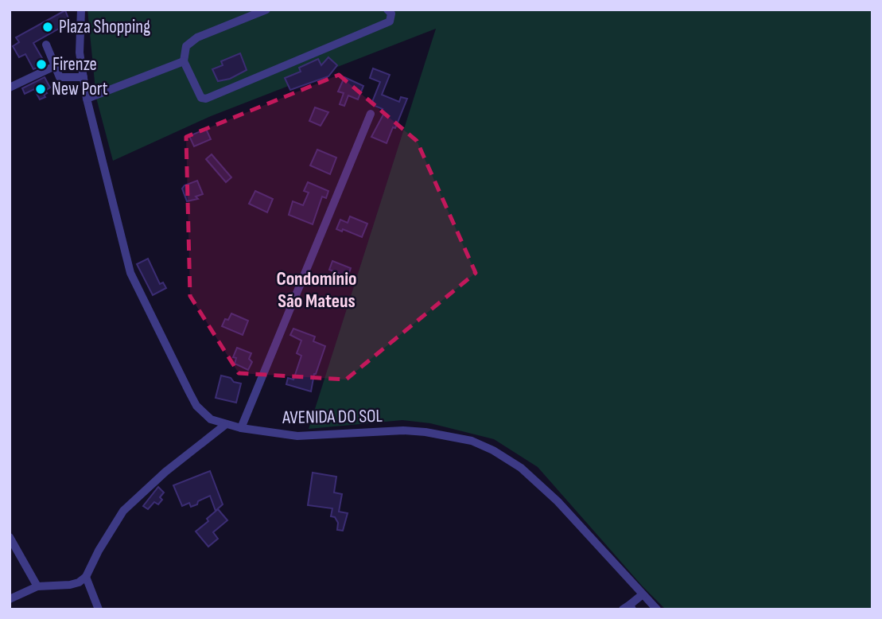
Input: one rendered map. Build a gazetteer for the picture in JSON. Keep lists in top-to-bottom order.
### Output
{
  "streets": {
    "street": ["AVENIDA DO SOL"]
  },
  "districts": ["Condomínio São Mateus"],
  "places": ["Plaza Shopping", "Firenze", "New Port"]
}
